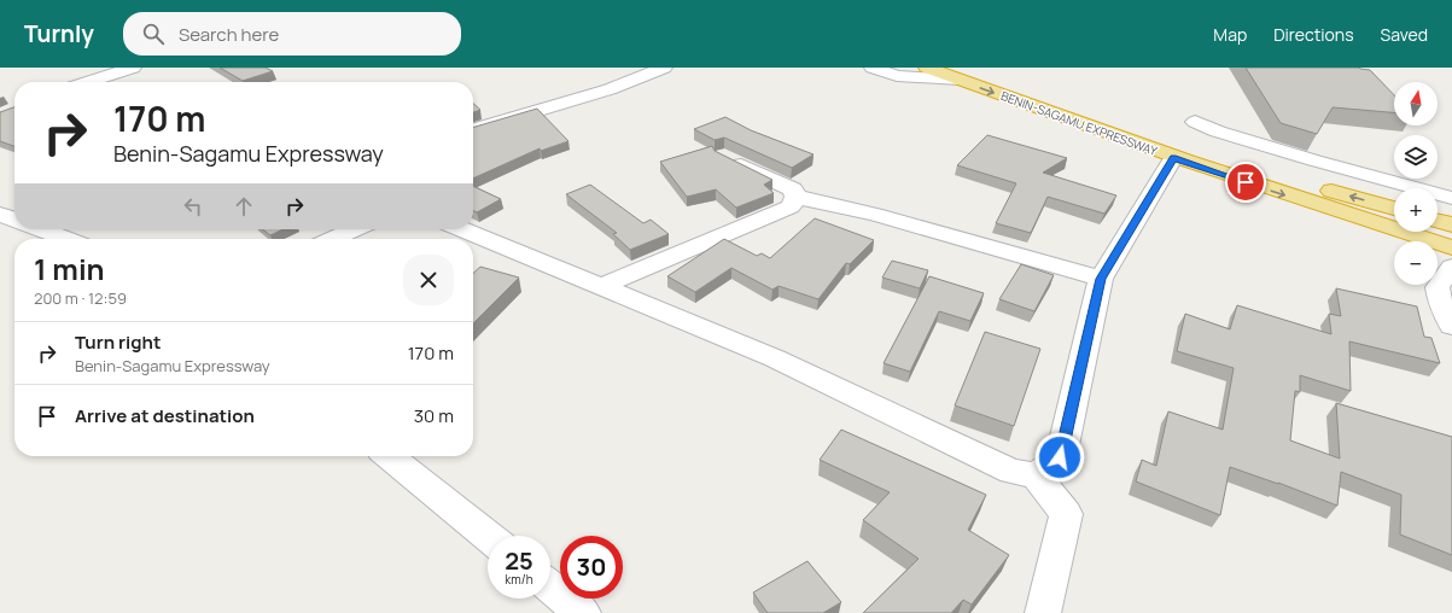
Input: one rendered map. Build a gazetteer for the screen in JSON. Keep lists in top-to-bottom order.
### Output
{
  "streets": {
    "highway": ["BENIN-SAGAMU EXPRESSWAY"]
  },
  "north": "top",
  "page": {
    "header": "Turnly",
    "search": "Search here",
    "nav": ["Map", "Directions", "Saved"],
    "map_buttons": ["+", "−"],
    "turn": ["170 m", "Benin-Sagamu Expressway"],
    "heading": ["1 min", "200 m · 12:59"],
    "list": [
      {
        "name": "Turn right",
        "note": "Benin-Sagamu Expressway",
        "value": "170 m"
      },
      {
        "name": "Arrive at destination",
        "value": "30 m"
      }
    ],
    "speed": "25 km/h",
    "limit": "30"
  }
}
